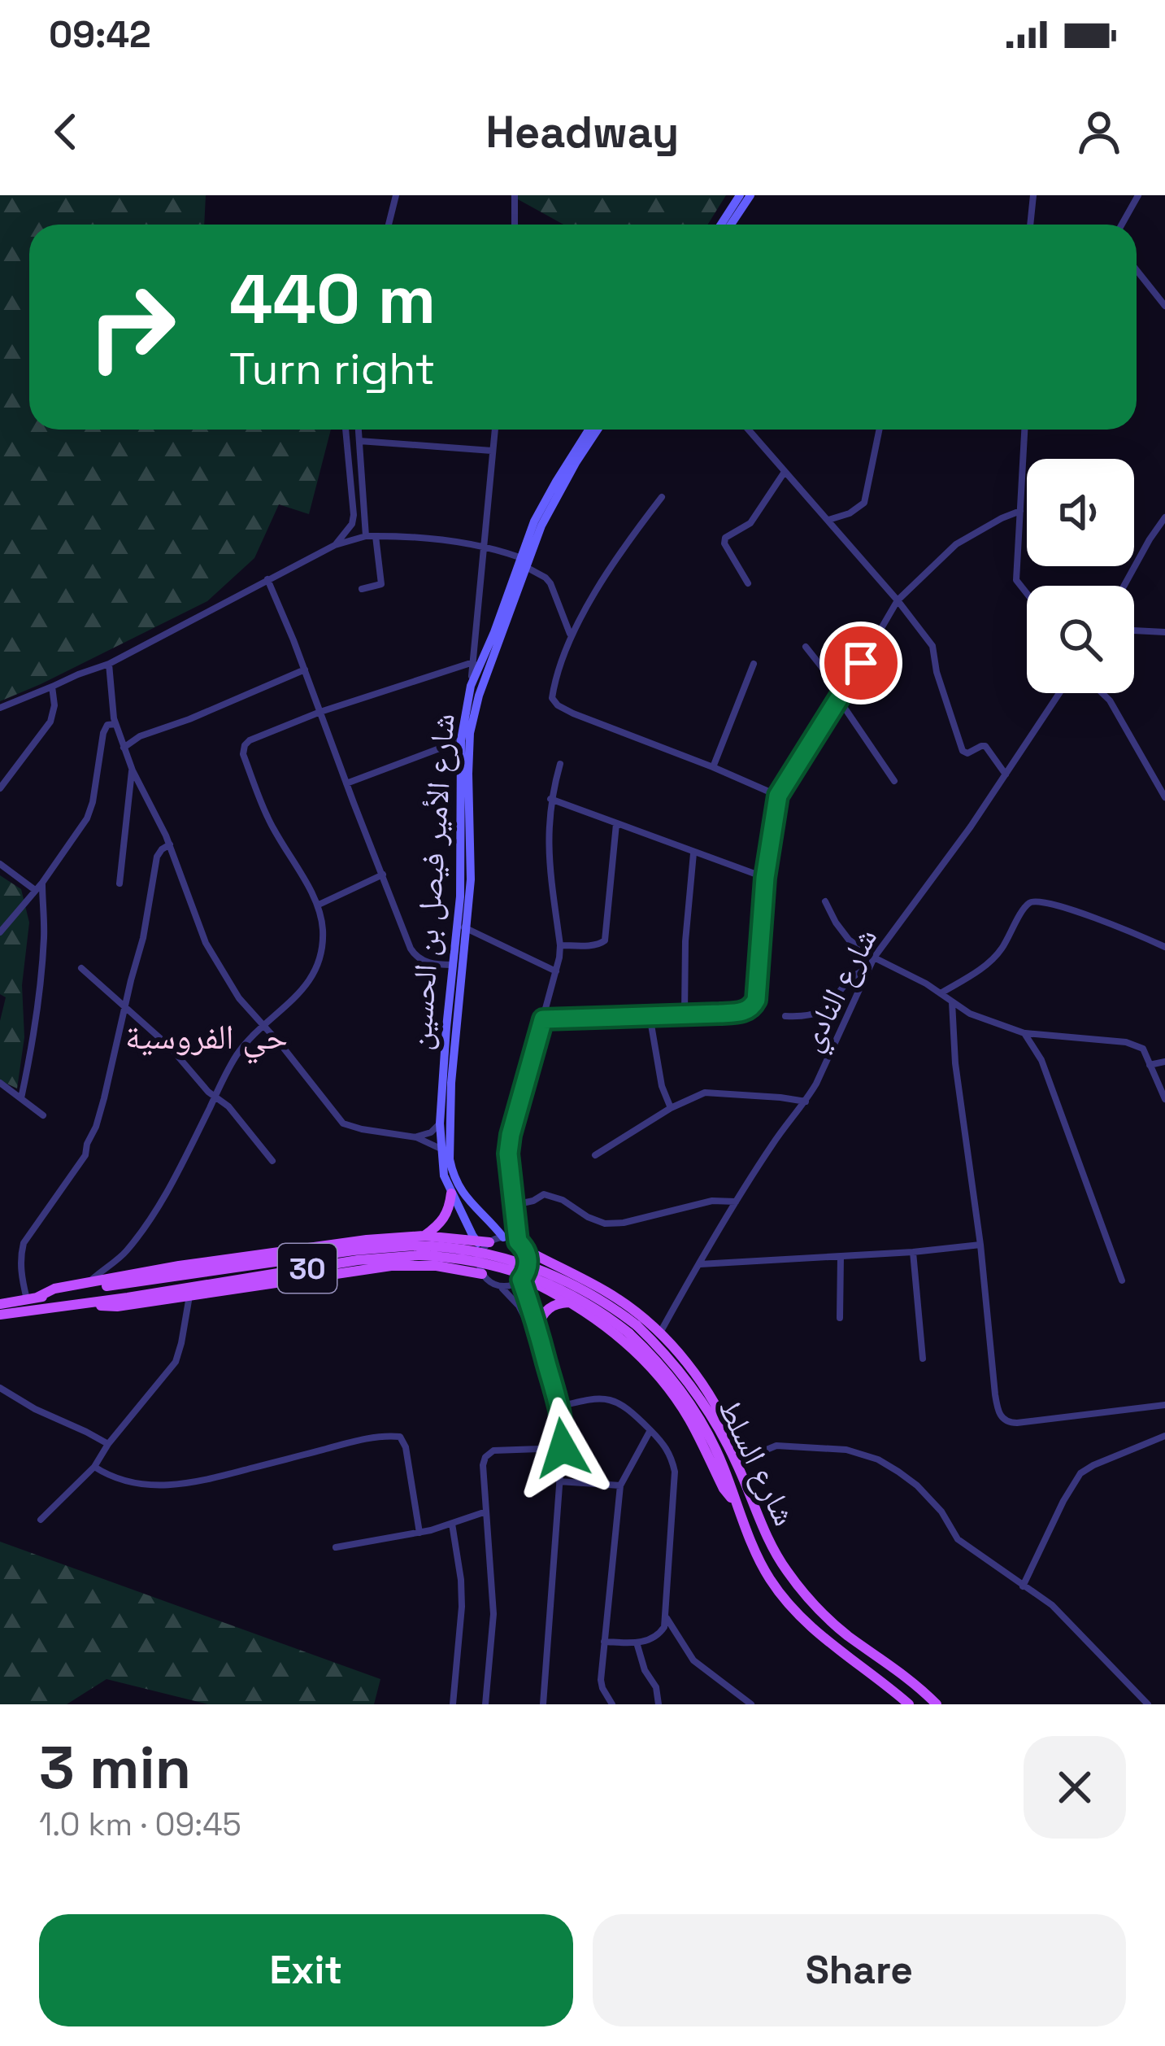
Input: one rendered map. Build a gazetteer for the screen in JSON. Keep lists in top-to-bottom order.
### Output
{
  "streets": {
    "main road": ["30", "شارع السلط"],
    "street": ["شارع الأمير فيصل بن الحسين", "شارع النادي"]
  },
  "districts": ["حي الفروسية"],
  "page": {
    "status": "09:42",
    "header": "Headway",
    "turn": ["440 m", "Turn right"],
    "heading": ["3 min", "1.0 km · 09:45"],
    "buttons": ["Exit", "Share"]
  }
}
